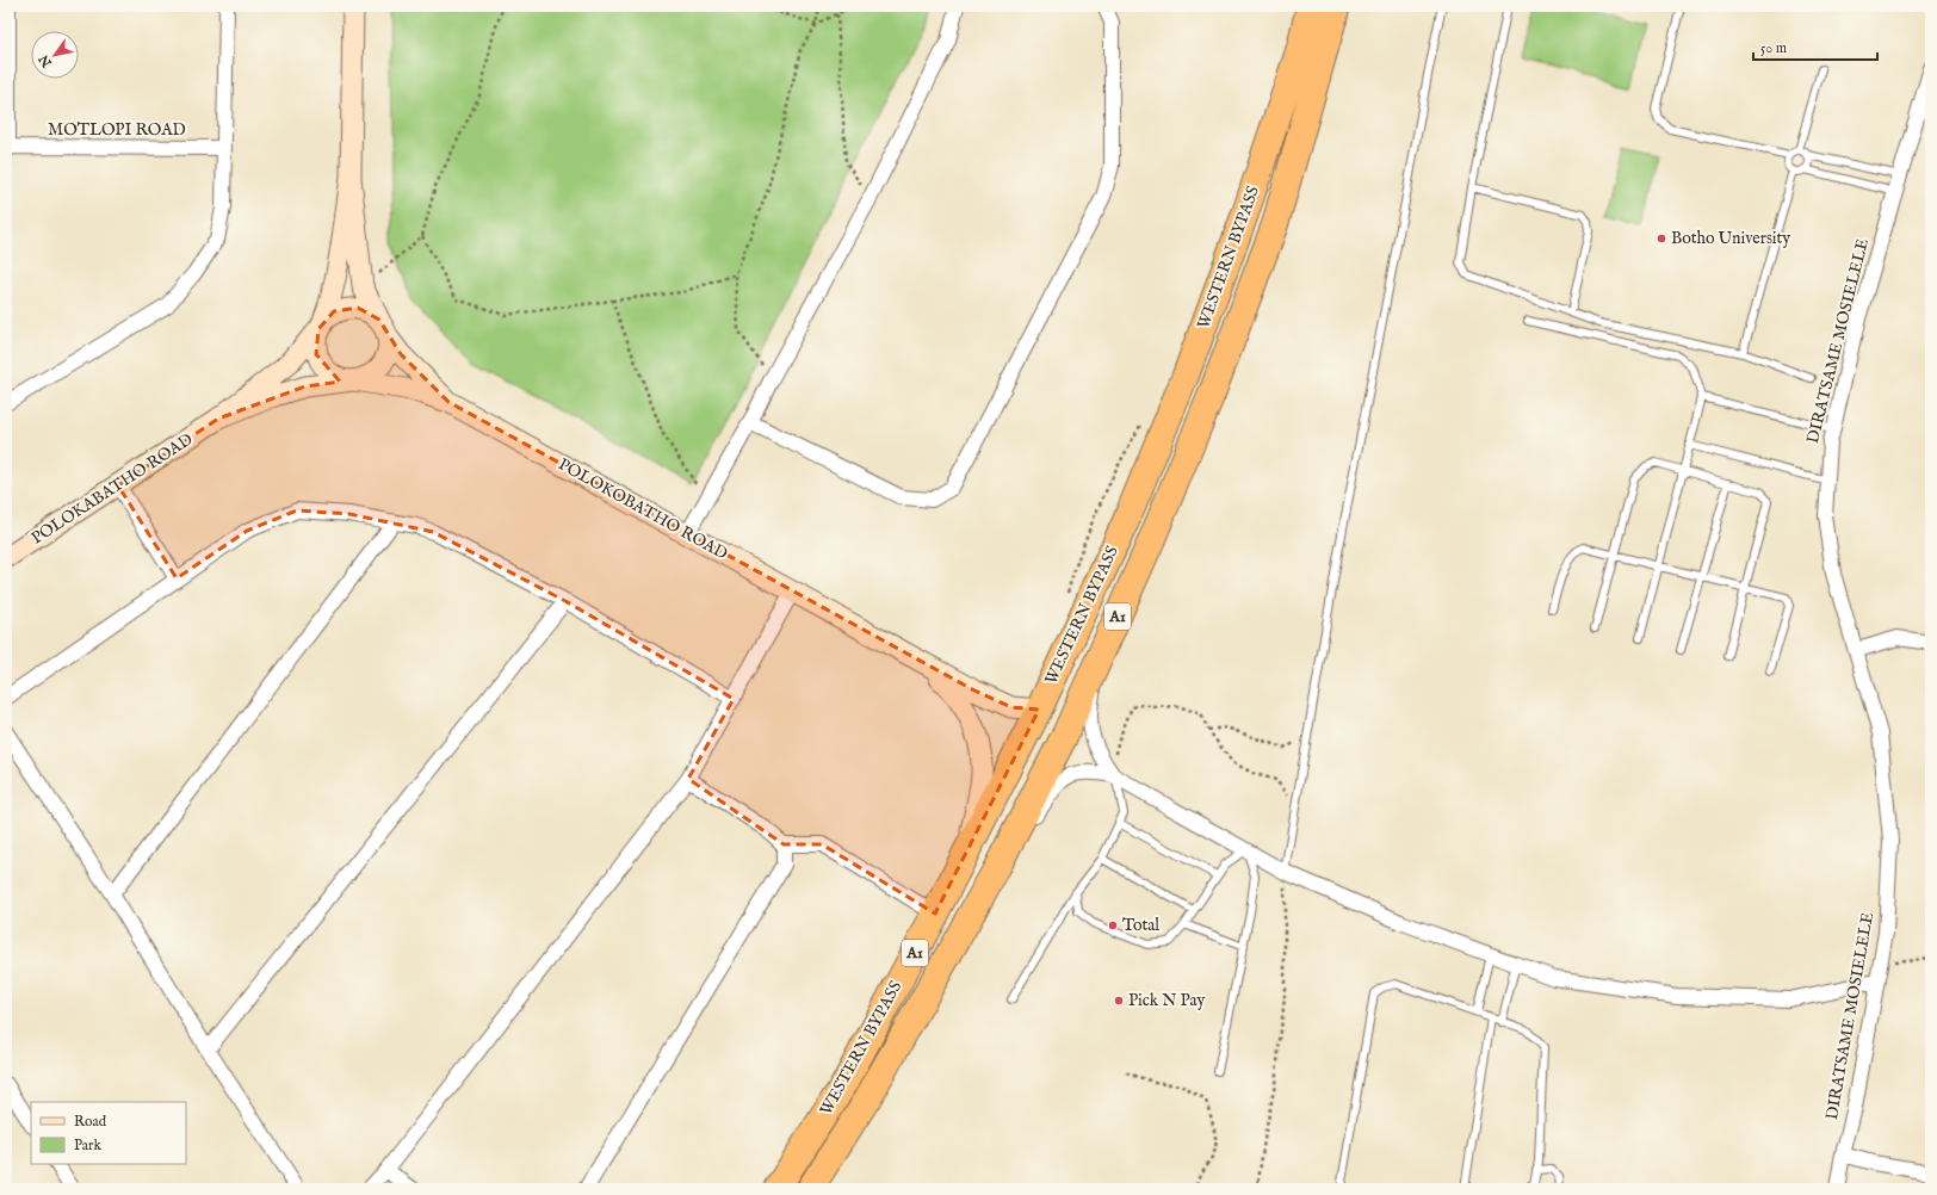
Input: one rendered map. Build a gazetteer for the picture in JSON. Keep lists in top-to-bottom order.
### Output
{
  "streets": {
    "highway": ["WESTERN BYPASS", "A1"],
    "street": [
      "MOTLOPI ROAD",
      "DIRATSAME MOSIELELE",
      "POLOKABATHO ROAD",
      "POLOKOBATHO ROAD"
    ]
  },
  "crossings": [
    ["WESTERN BYPASS", "POLOKOBATHO ROAD"]
  ],
  "places": ["Botho University", "Total", "Pick N Pay"],
  "legend": ["Road", "Park"],
  "scale_bar": "50 m",
  "north": "bottom left"
}
